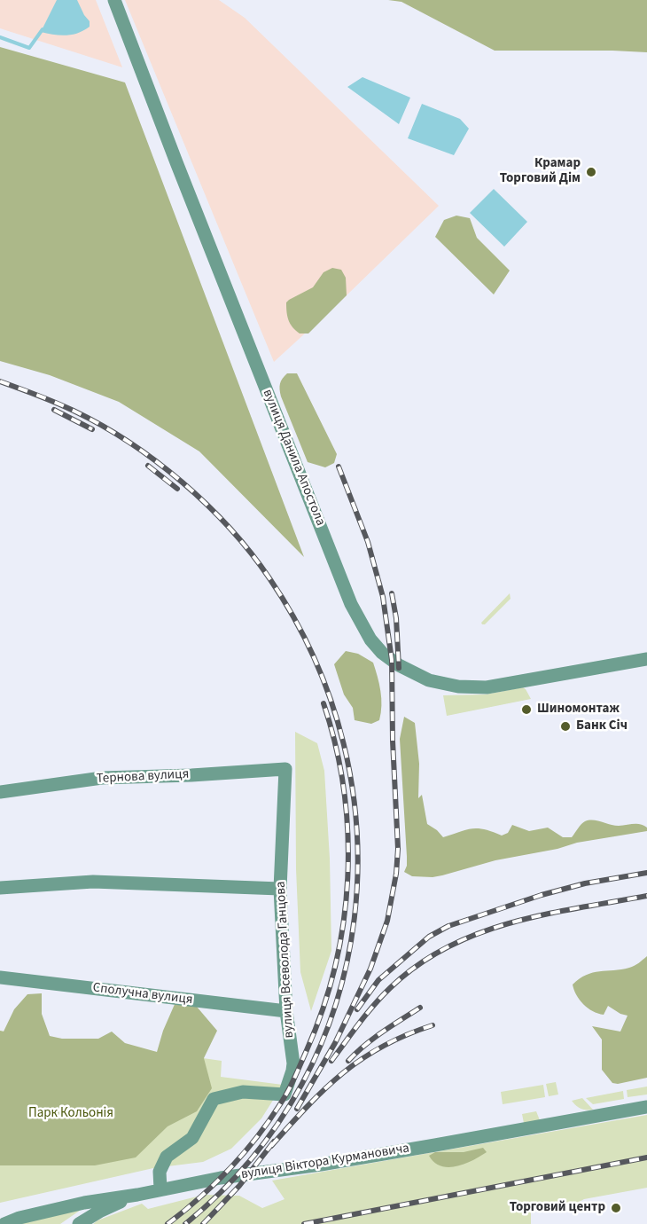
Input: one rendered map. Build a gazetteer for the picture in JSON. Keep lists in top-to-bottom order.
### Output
{
  "streets": {
    "street": [
      "вулиця Данила Апостола",
      "Тернова вулиця",
      "вулиця Всеволода Ганцова",
      "Сполучна вулиця",
      "вулиця Віктора Курмановича"
    ]
  },
  "crossings": [
    ["Тернова вулиця", "вулиця Всеволода Ганцова"],
    ["вулиця Всеволода Ганцова", "Сполучна вулиця"],
    ["вулиця Всеволода Ганцова", "вулиця Віктора Курмановича"]
  ],
  "parks": ["Парк Кольонія"],
  "places": [
    "Крамар Торговий Дім",
    "Шиномонтаж",
    "Банк Січ",
    "Торговий центр"
  ]
}
